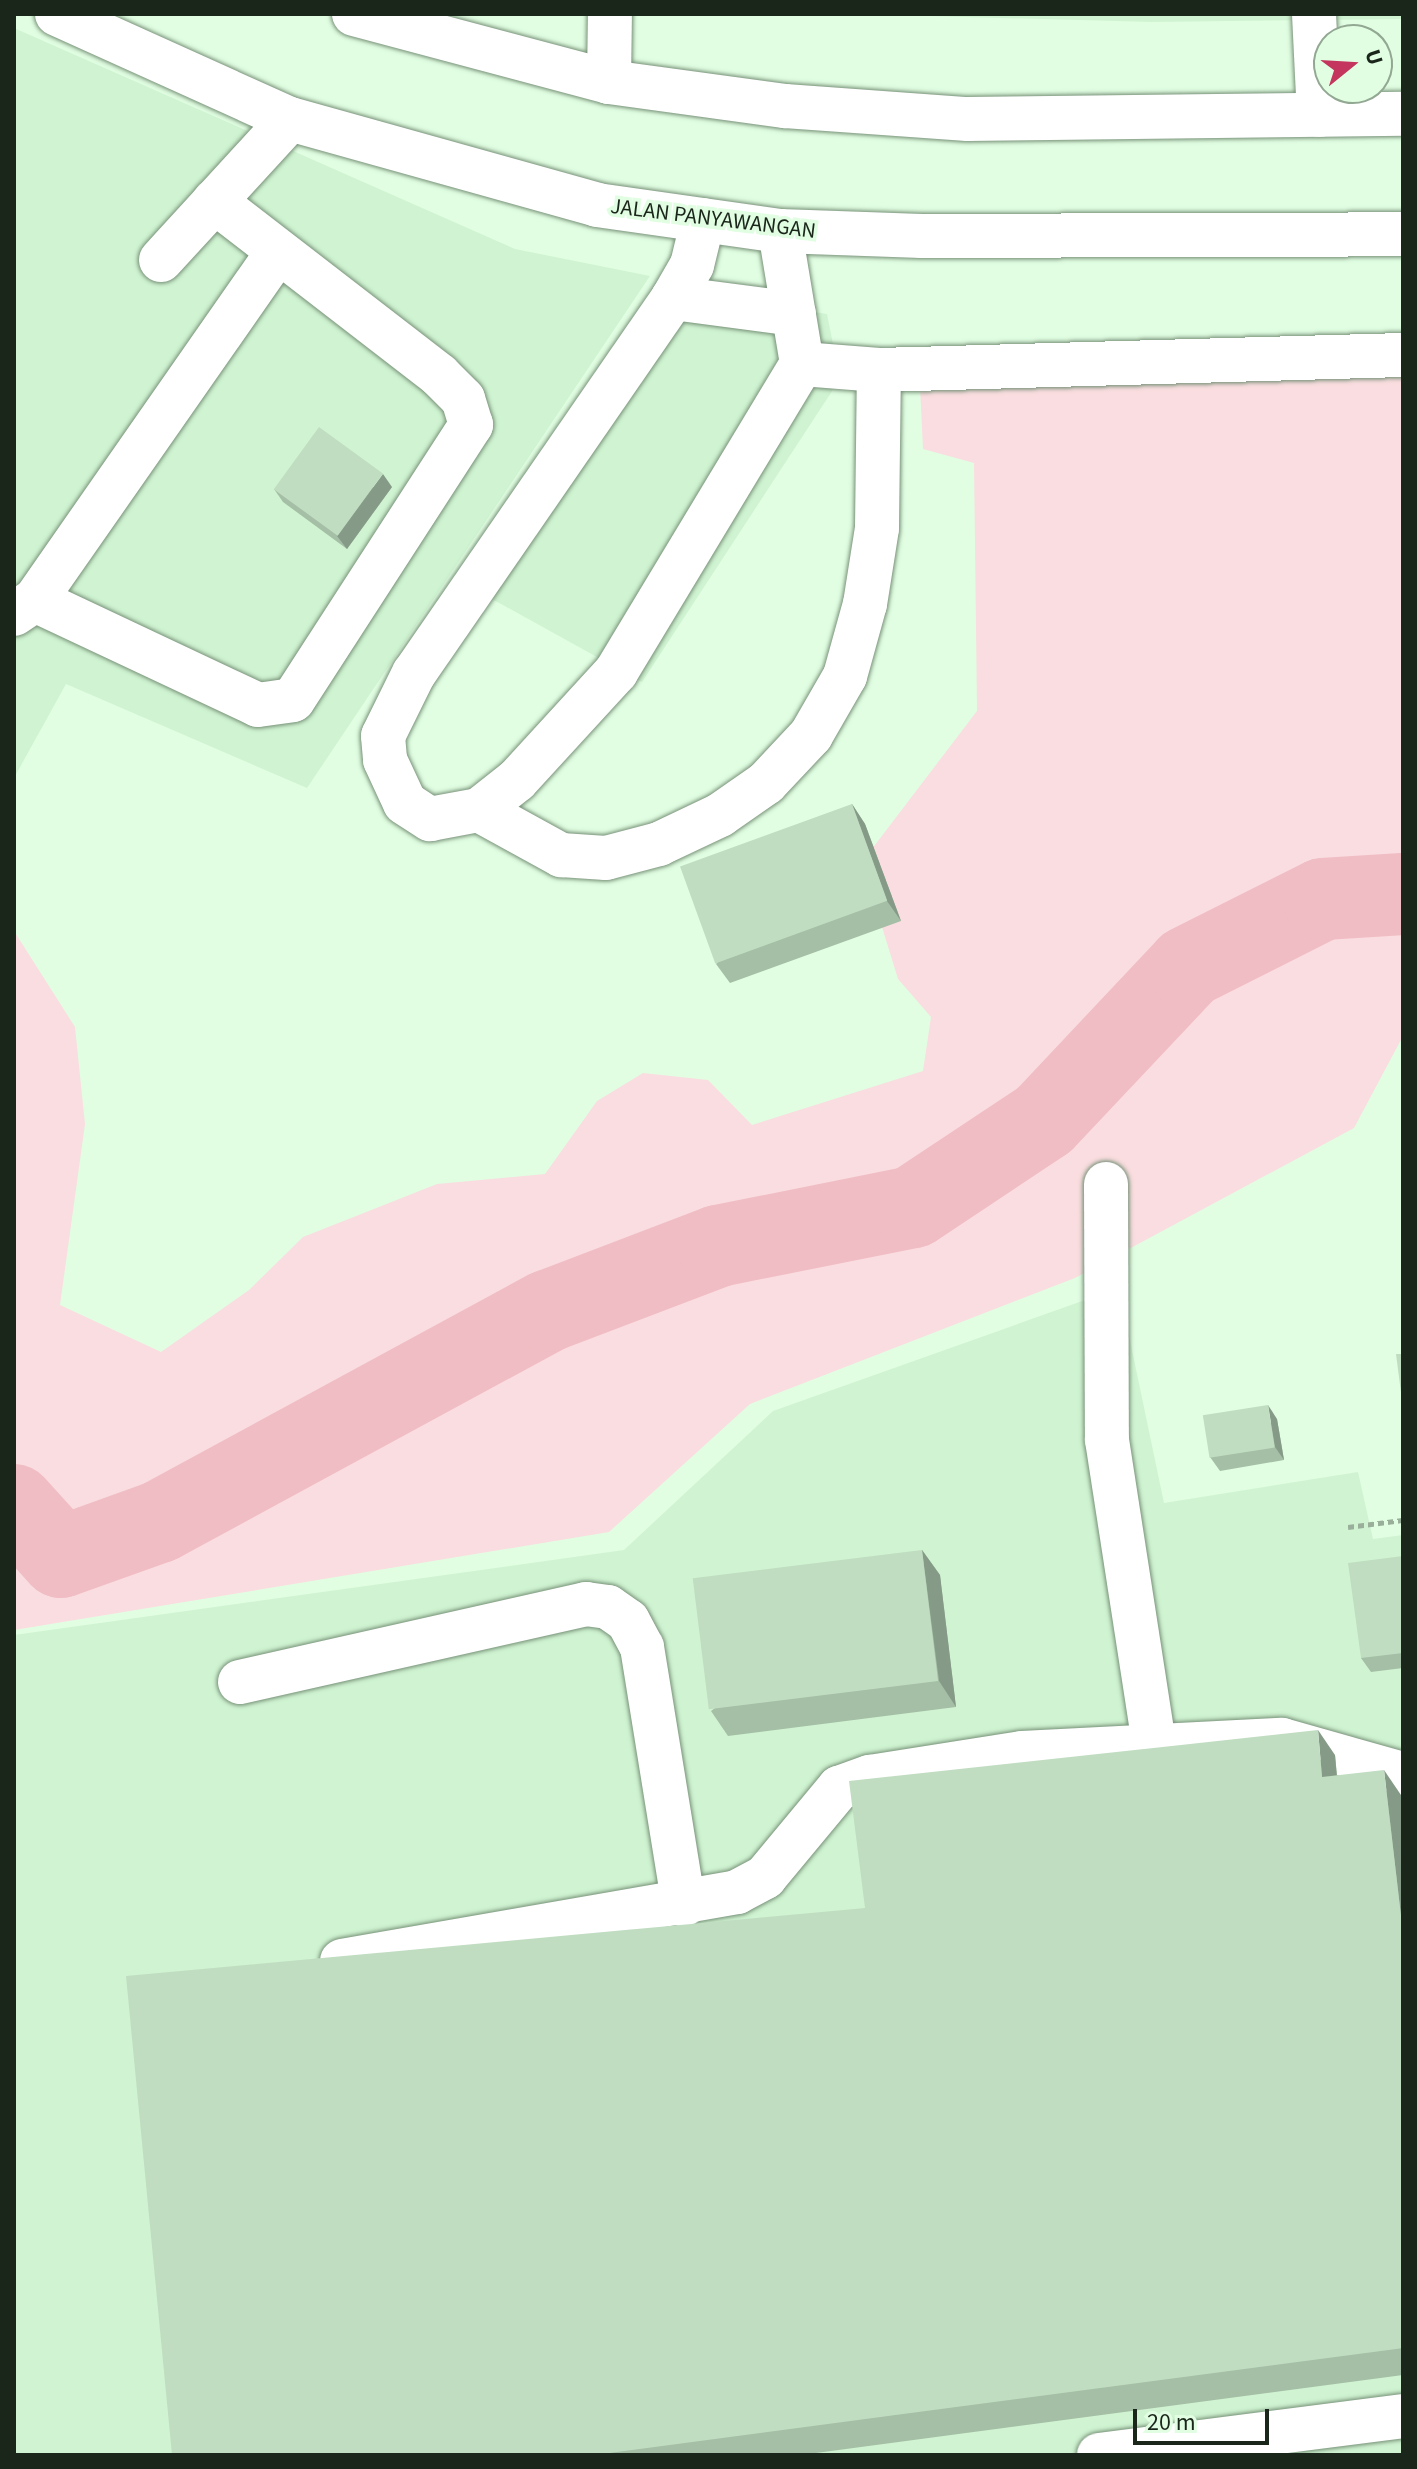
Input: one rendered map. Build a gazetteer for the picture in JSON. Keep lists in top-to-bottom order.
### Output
{
  "streets": {
    "main road": ["JALAN PANYAWANGAN"]
  },
  "scale_bar": "20 m",
  "north": "right"
}
